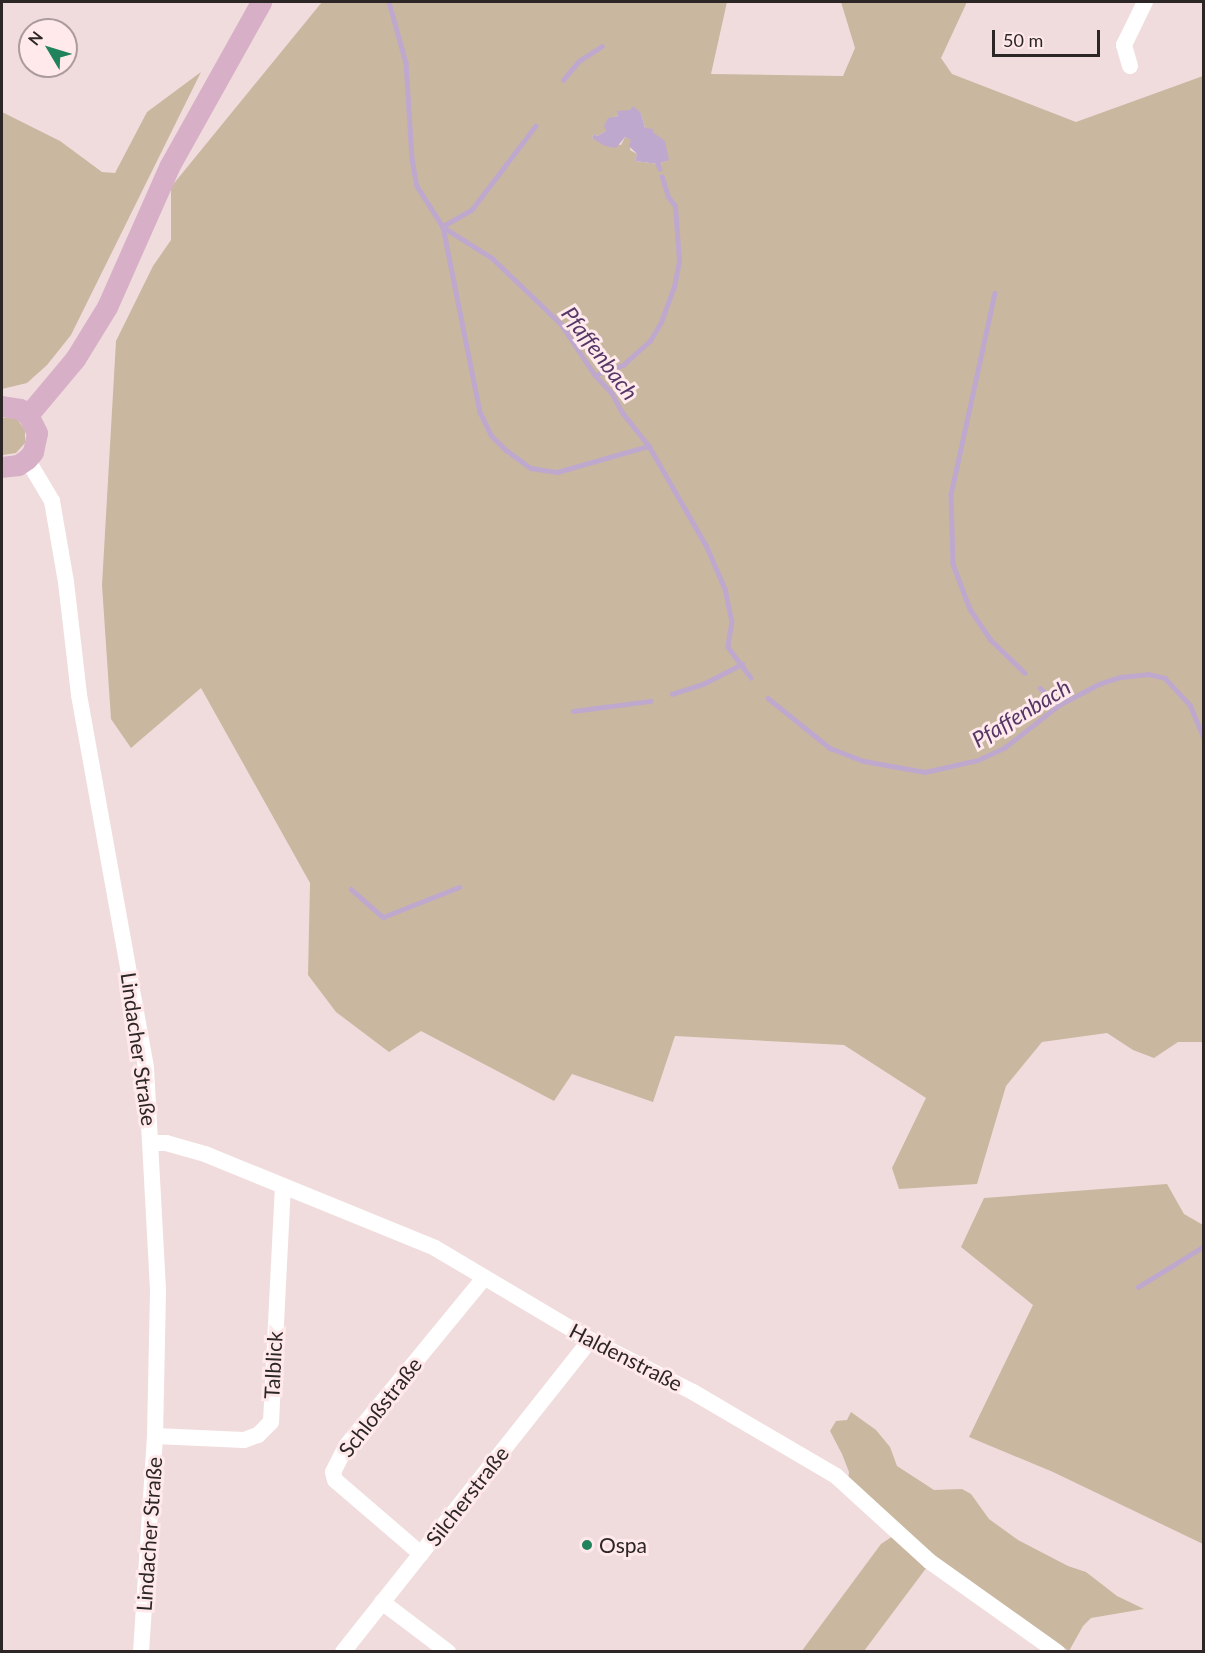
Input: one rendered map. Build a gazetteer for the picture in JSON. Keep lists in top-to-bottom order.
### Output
{
  "streets": {
    "street": [
      "Lindacher Straße",
      "Haldenstraße",
      "Talblick",
      "Schloßstraße",
      "Silcherstraße"
    ]
  },
  "crossings": [
    ["Lindacher Straße", "Haldenstraße"],
    ["Lindacher Straße", "Talblick"],
    ["Haldenstraße", "Talblick"],
    ["Haldenstraße", "Schloßstraße"],
    ["Haldenstraße", "Silcherstraße"],
    ["Schloßstraße", "Silcherstraße"]
  ],
  "water": ["Pfaffenbach"],
  "places": ["Ospa"],
  "scale_bar": "50 m",
  "north": "top left"
}
